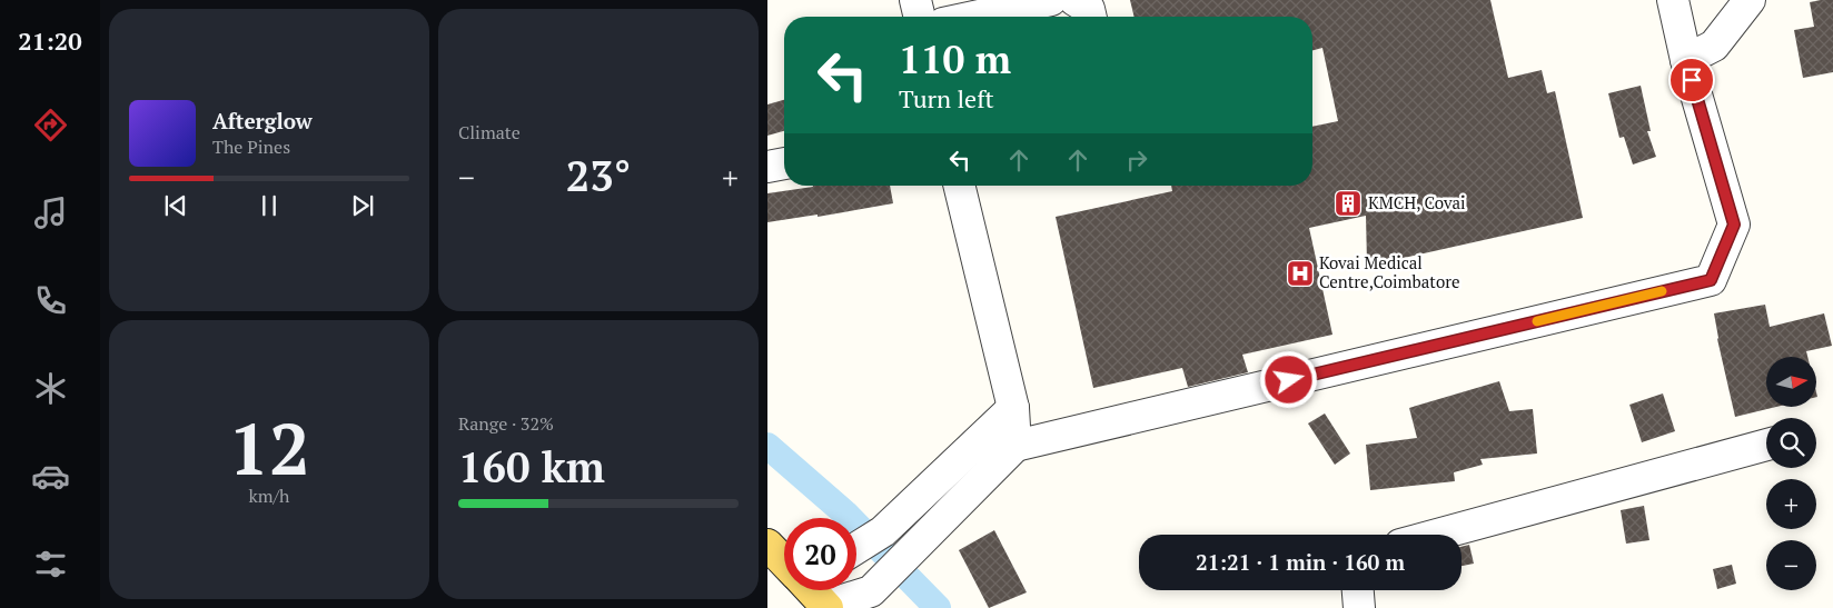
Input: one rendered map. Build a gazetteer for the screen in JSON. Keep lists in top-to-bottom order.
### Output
{
  "places": {
    "building": ["KMCH, Covai"],
    "hospital": ["Kovai Medical Centre,Coimbatore"]
  },
  "north": "right",
  "page": {
    "tabs": "21:20",
    "tile": [
      "Climate",
      ["12", "km/h"],
      ["Range · 32%", "160 km"]
    ],
    "turn": ["110 m", "Turn left"],
    "song": ["Afterglow", "The Pines"],
    "heat": ["−", "23°", "+"],
    "map_buttons": ["+", "−"],
    "limit": "20",
    "trip": "21:21 · 1 min · 160 m"
  }
}
